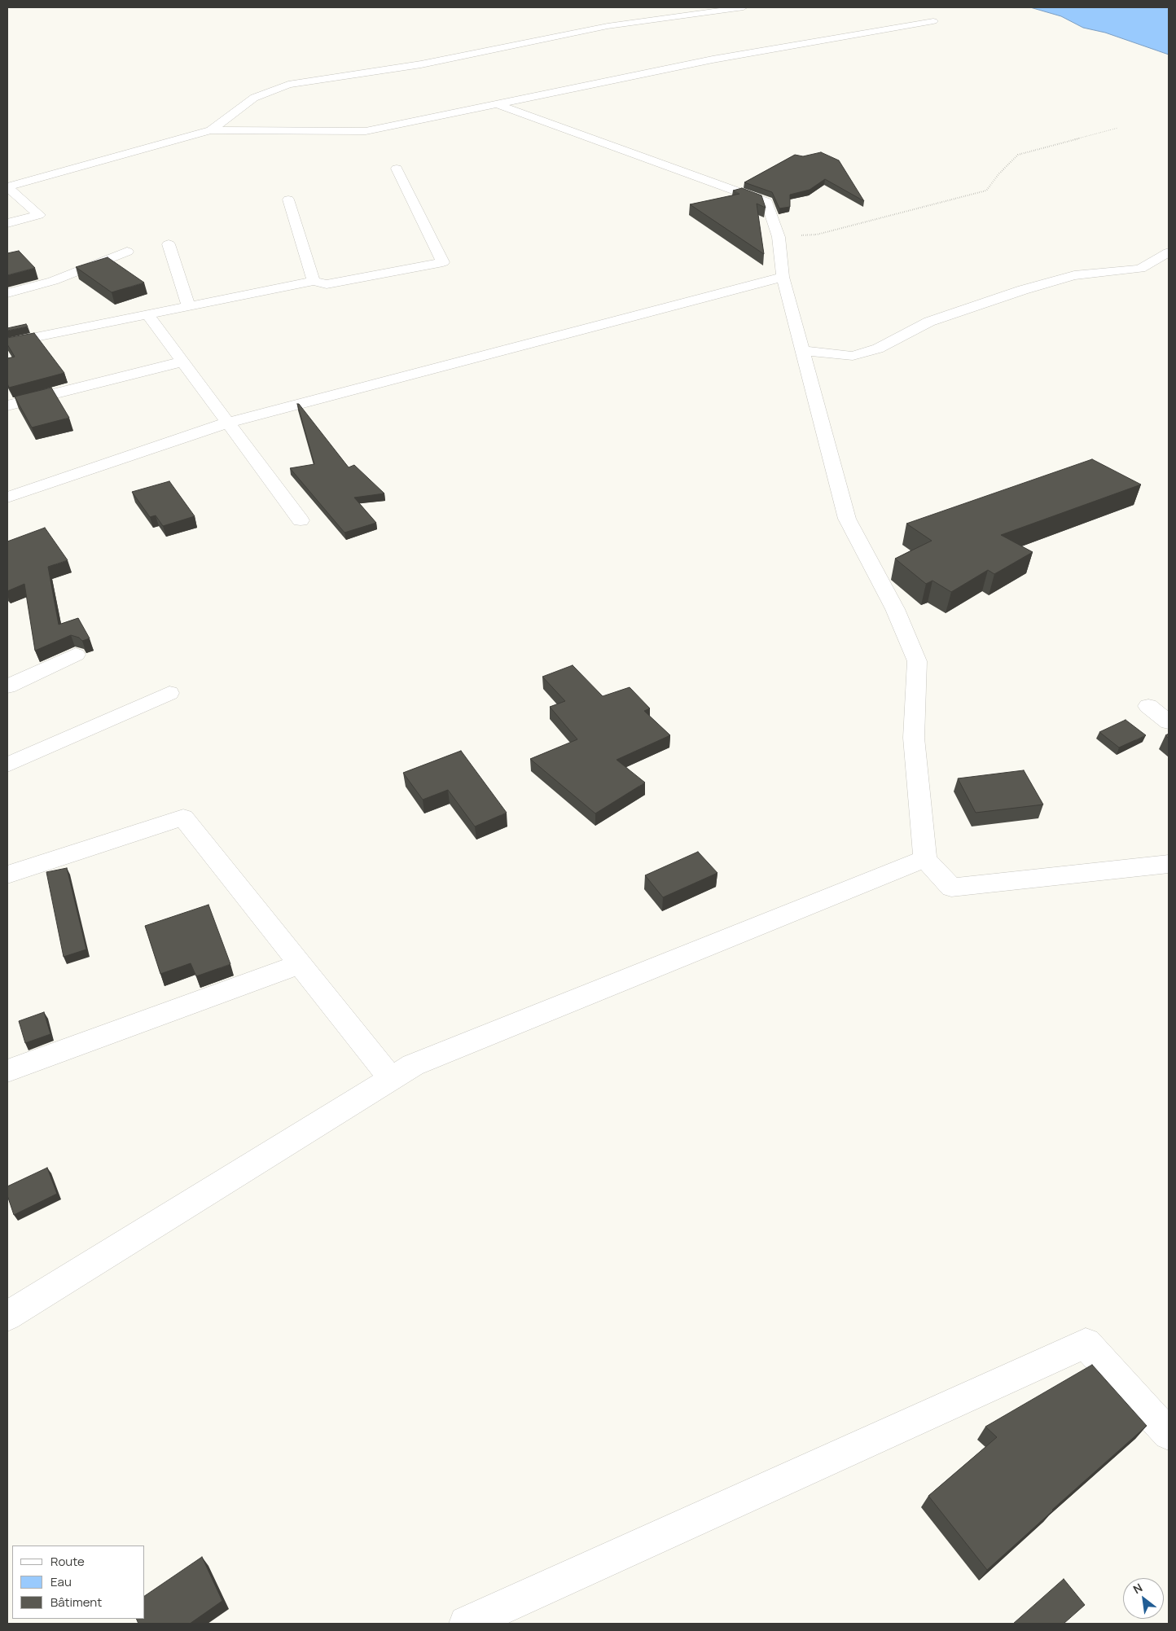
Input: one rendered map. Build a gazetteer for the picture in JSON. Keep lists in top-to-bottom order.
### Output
{
  "legend": ["Route", "Eau", "Bâtiment"],
  "north": "top left"
}
